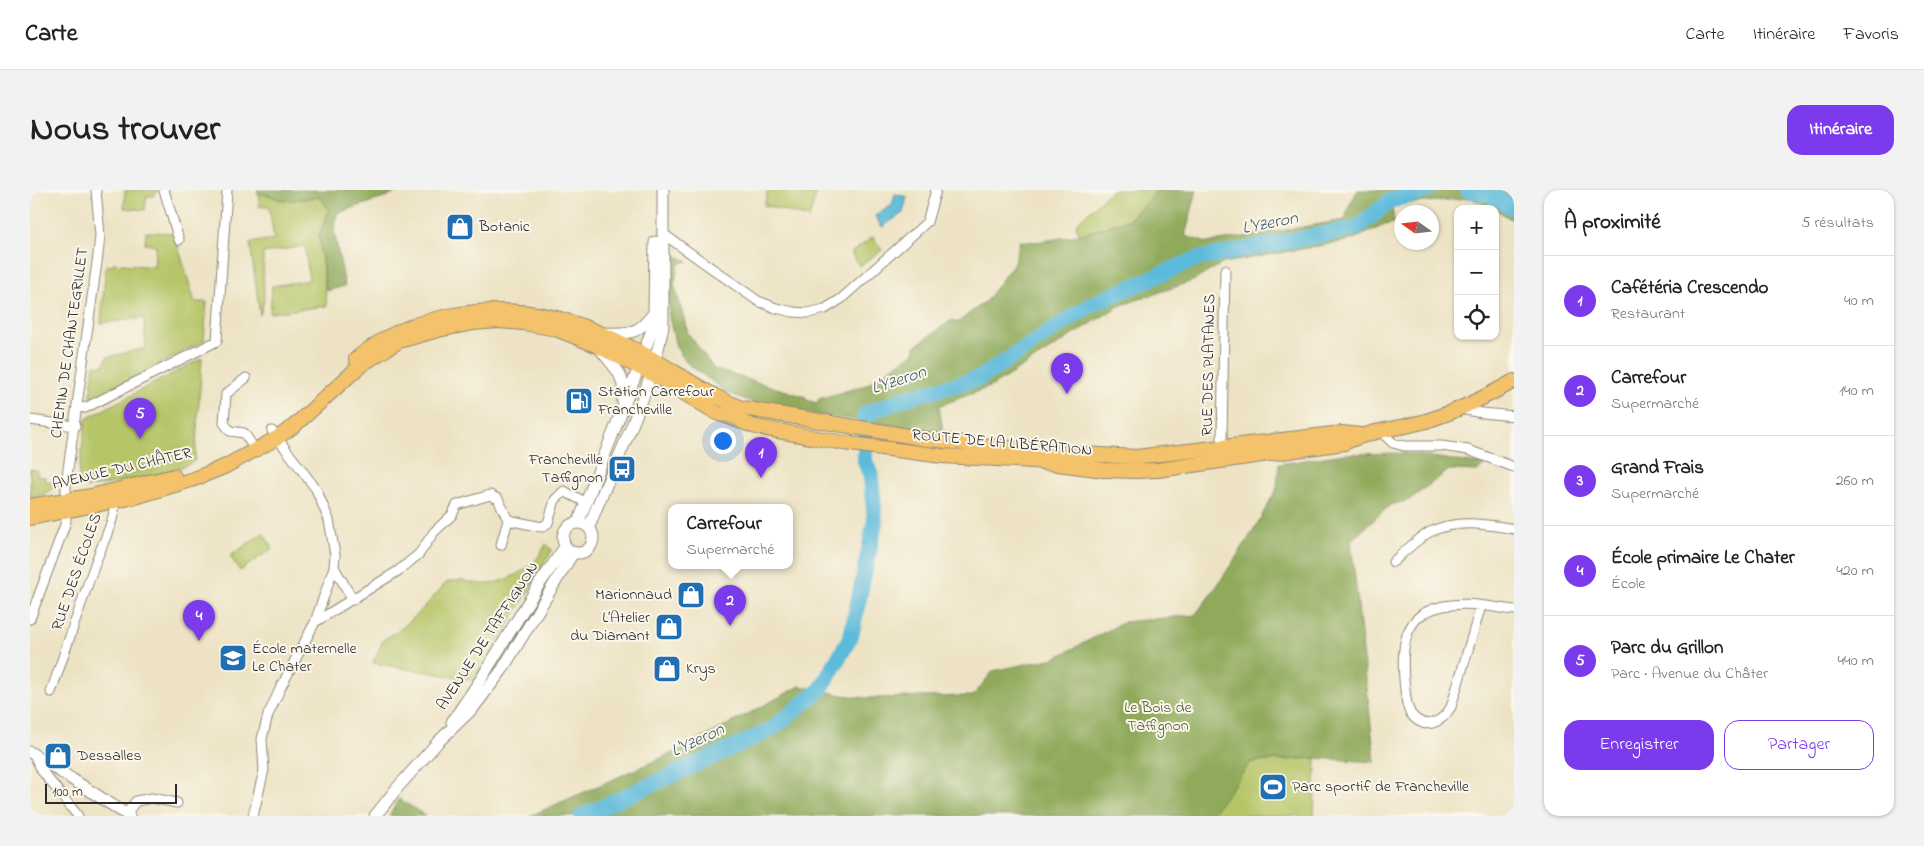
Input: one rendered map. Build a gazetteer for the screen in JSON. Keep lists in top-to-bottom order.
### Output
{
  "streets": {
    "main road": ["ROUTE DE LA LIBÉRATION", "AVENUE DU CHÂTER"],
    "street": [
      "CHEMIN DE CHANTEGRILLET",
      "RUE DES PLATANES",
      "RUE DES ÉCOLES",
      "AVENUE DE TAFFIGNON"
    ]
  },
  "crossings": [
    ["CHEMIN DE CHANTEGRILLET", "AVENUE DU CHÂTER"],
    ["RUE DES PLATANES", "ROUTE DE LA LIBÉRATION"],
    ["ROUTE DE LA LIBÉRATION", "AVENUE DU CHÂTER"],
    ["ROUTE DE LA LIBÉRATION", "AVENUE DE TAFFIGNON"],
    ["AVENUE DU CHÂTER", "RUE DES ÉCOLES"],
    ["AVENUE DU CHÂTER", "AVENUE DE TAFFIGNON"]
  ],
  "water": ["L'Yzeron"],
  "parks": ["Le Bois de Taffignon"],
  "places": {
    "shop": [
      "Botanic",
      "Marionnaud",
      "L’Atelier du Diamant",
      "Krys",
      "Dessalles"
    ],
    "fuel station": ["Station Carrefour Francheville"],
    "bus stop": ["Francheville Taffignon"],
    "school or university": ["École maternelle Le Chater"],
    "sports": ["Parc sportif de Francheville"]
  },
  "scale_bar": "100 m",
  "north": "left",
  "page": {
    "header": "Carte",
    "nav": ["Carte", "Itinéraire", "Favoris"],
    "title": "Nous trouver",
    "buttons": [
      "Itinéraire",
      ["Enregistrer", "Partager"]
    ],
    "heading": ["À proximité", "5 résultats"],
    "map_buttons": ["+", "−"],
    "list": [
      {
        "mark": "1",
        "name": "Cafétéria Crescendo",
        "note": "Restaurant",
        "value": "40 m"
      },
      {
        "mark": "2",
        "name": "Carrefour",
        "note": "Supermarché",
        "value": "140 m"
      },
      {
        "mark": "3",
        "name": "Grand Frais",
        "note": "Supermarché",
        "value": "260 m"
      },
      {
        "mark": "4",
        "name": "École primaire Le Chater",
        "note": "École",
        "value": "420 m"
      },
      {
        "mark": "5",
        "name": "Parc du Grillon",
        "note": "Parc · Avenue du Châter",
        "value": "440 m"
      }
    ],
    "pins": [
      "3",
      "5",
      "1",
      "2",
      "4"
    ],
    "popup": ["Carrefour", "Supermarché"],
    "scale": "100 m"
  }
}
